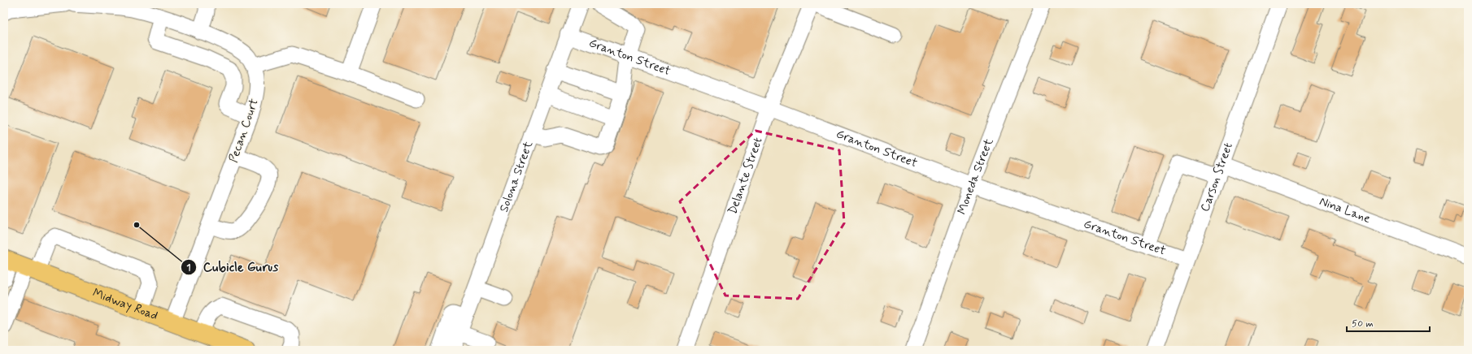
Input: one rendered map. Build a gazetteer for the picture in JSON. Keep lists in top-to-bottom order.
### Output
{
  "streets": {
    "main road": ["Midway Road"],
    "street": [
      "Granton Street",
      "Pecan Court",
      "Delante Street",
      "Moneda Street",
      "Solona Street",
      "Carson Street",
      "Nina Lane"
    ]
  },
  "crossings": [
    ["Granton Street", "Delante Street"],
    ["Granton Street", "Moneda Street"],
    ["Granton Street", "Solona Street"],
    ["Granton Street", "Carson Street"],
    ["Granton Street", "Nina Lane"],
    ["Pecan Court", "Midway Road"],
    ["Carson Street", "Nina Lane"]
  ],
  "places": ["Cubicle Gurus"],
  "scale_bar": "50 m"
}
